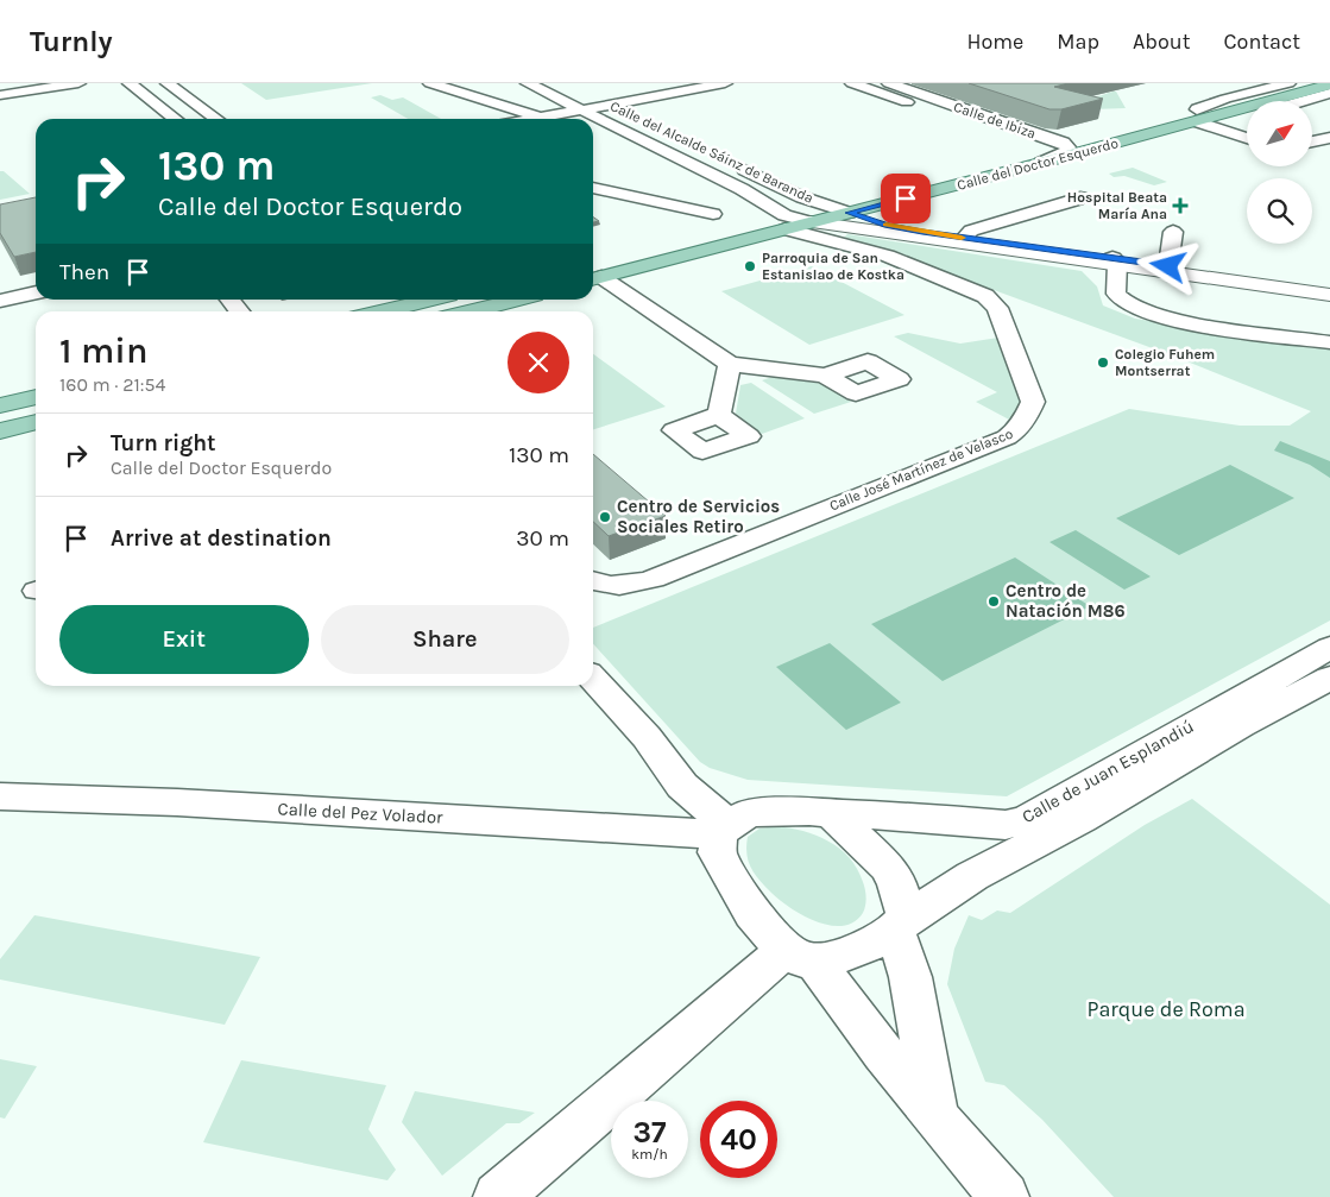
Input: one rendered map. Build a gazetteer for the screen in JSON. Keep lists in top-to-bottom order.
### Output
{
  "streets": {
    "main road": ["Calle del Doctor Esquerdo"],
    "street": [
      "Calle de Ibiza",
      "Calle del Alcalde Sáinz de Baranda",
      "Calle José Martínez de Velasco",
      "Calle de Juan Esplandiú",
      "Calle del Pez Volador"
    ]
  },
  "crossings": [
    ["Calle de Ibiza", "Calle del Doctor Esquerdo"],
    ["Calle del Alcalde Sáinz de Baranda", "Calle del Doctor Esquerdo"],
    ["Calle del Alcalde Sáinz de Baranda", "Calle José Martínez de Velasco"],
    ["Calle del Doctor Esquerdo", "Calle José Martínez de Velasco"],
    ["Calle de Juan Esplandiú", "Calle del Pez Volador"]
  ],
  "parks": ["Parque de Roma"],
  "places": {
    "health": ["Hospital Beata María Ana"],
    "other": [
      "Parroquia de San Estanislao de Kostka",
      "Colegio Fuhem Montserrat",
      "Centro de Servicios Sociales Retiro",
      "Centro de Natación M86"
    ]
  },
  "north": "top right",
  "page": {
    "header": "Turnly",
    "nav": [
      "Home",
      "Map",
      "About",
      "Contact"
    ],
    "turn": ["130 m", "Calle del Doctor Esquerdo"],
    "then": "Then",
    "heading": ["1 min", "160 m · 21:54"],
    "list": [
      {
        "name": "Turn right",
        "note": "Calle del Doctor Esquerdo",
        "value": "130 m"
      },
      {
        "name": "Arrive at destination",
        "value": "30 m"
      }
    ],
    "buttons": ["Exit", "Share"],
    "speed": "37 km/h",
    "limit": "40"
  }
}
